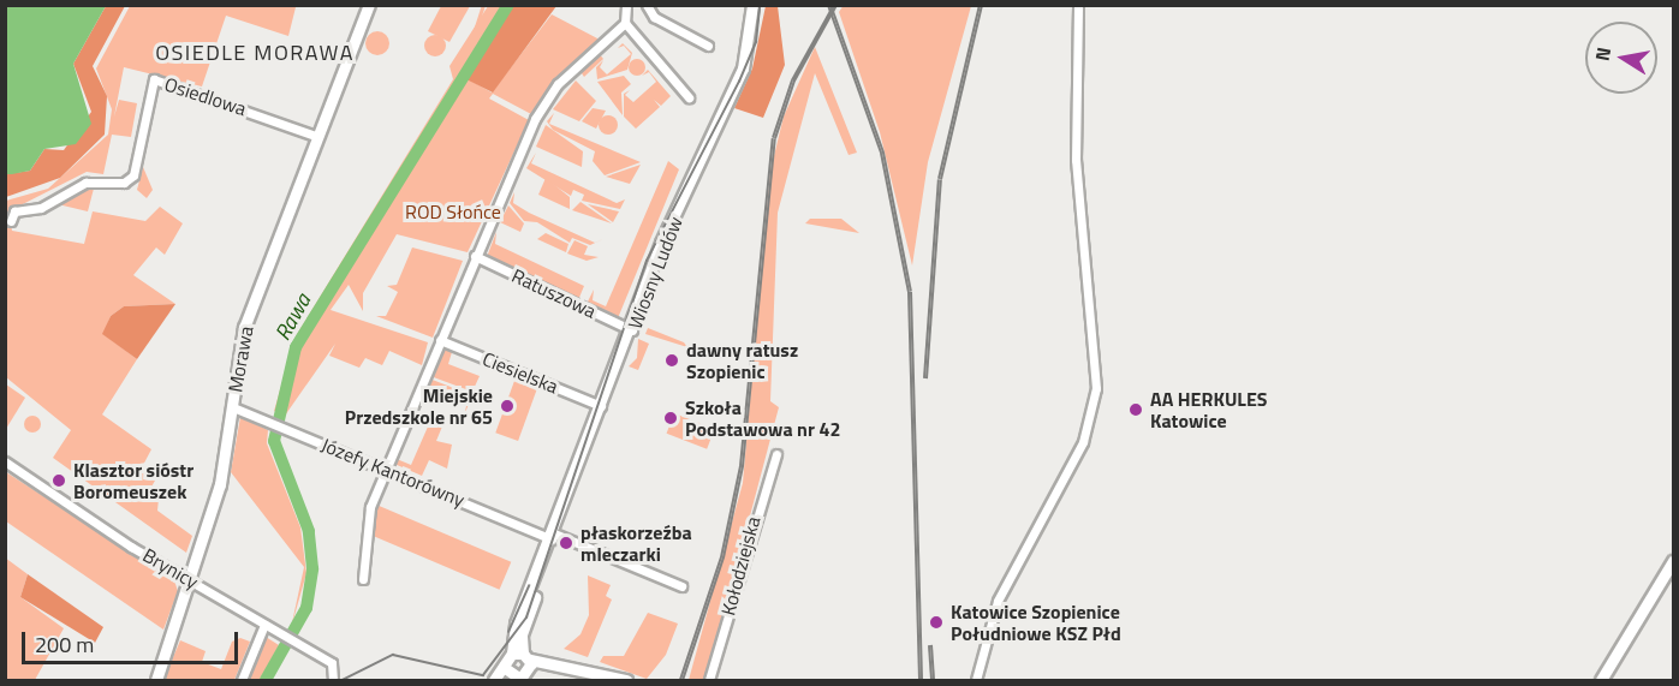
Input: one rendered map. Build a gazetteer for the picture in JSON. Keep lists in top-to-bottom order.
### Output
{
  "streets": {
    "street": [
      "Osiedlowa",
      "Wiosny Ludów",
      "Ratuszowa",
      "Morawa",
      "Ciesielska",
      "Józefy Kantorówny",
      "Kołodziejska",
      "Brynicy"
    ]
  },
  "crossings": [
    ["Osiedlowa", "Morawa"],
    ["Wiosny Ludów", "Ratuszowa"],
    ["Wiosny Ludów", "Ciesielska"],
    ["Wiosny Ludów", "Józefy Kantorówny"],
    ["Morawa", "Józefy Kantorówny"],
    ["Morawa", "Brynicy"]
  ],
  "districts": ["OSIEDLE MORAWA"],
  "water": ["Rawa"],
  "parks": ["ROD Słońce"],
  "places": [
    "dawny ratusz Szopienic",
    "Miejskie Przedszkole nr 65",
    "AA HERKULES Katowice",
    "Szkoła Podstawowa nr 42",
    "Klasztor sióstr Boromeuszek",
    "płaskorzeźba mleczarki",
    "Katowice Szopienice Południowe KSZ Płd"
  ],
  "scale_bar": "200 m",
  "north": "left"
}
